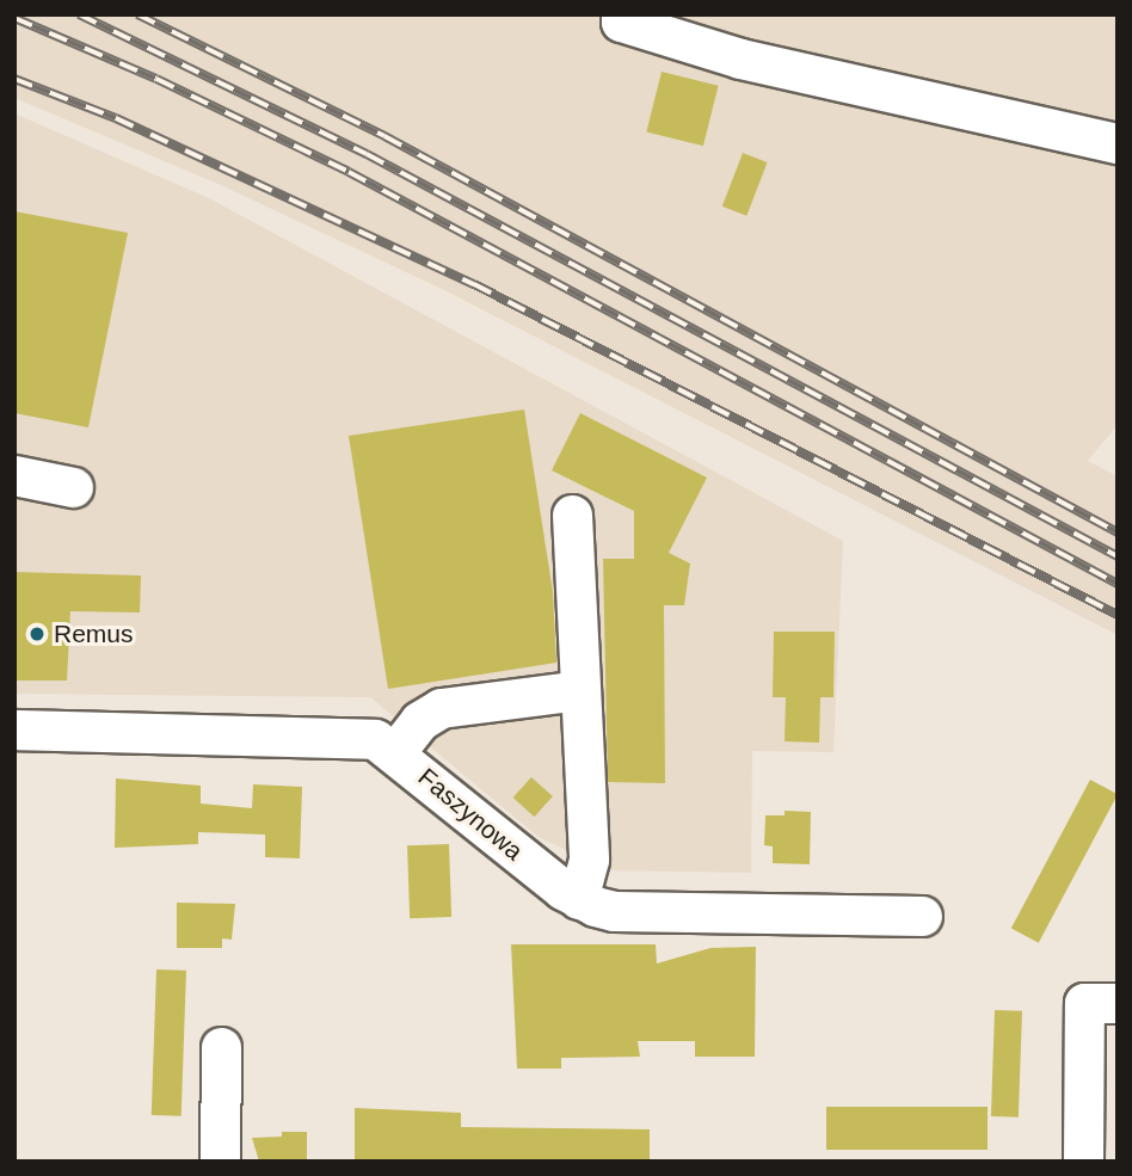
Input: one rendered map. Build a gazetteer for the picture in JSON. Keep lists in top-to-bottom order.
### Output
{
  "streets": {
    "street": ["Faszynowa"]
  },
  "places": ["Remus"]
}
